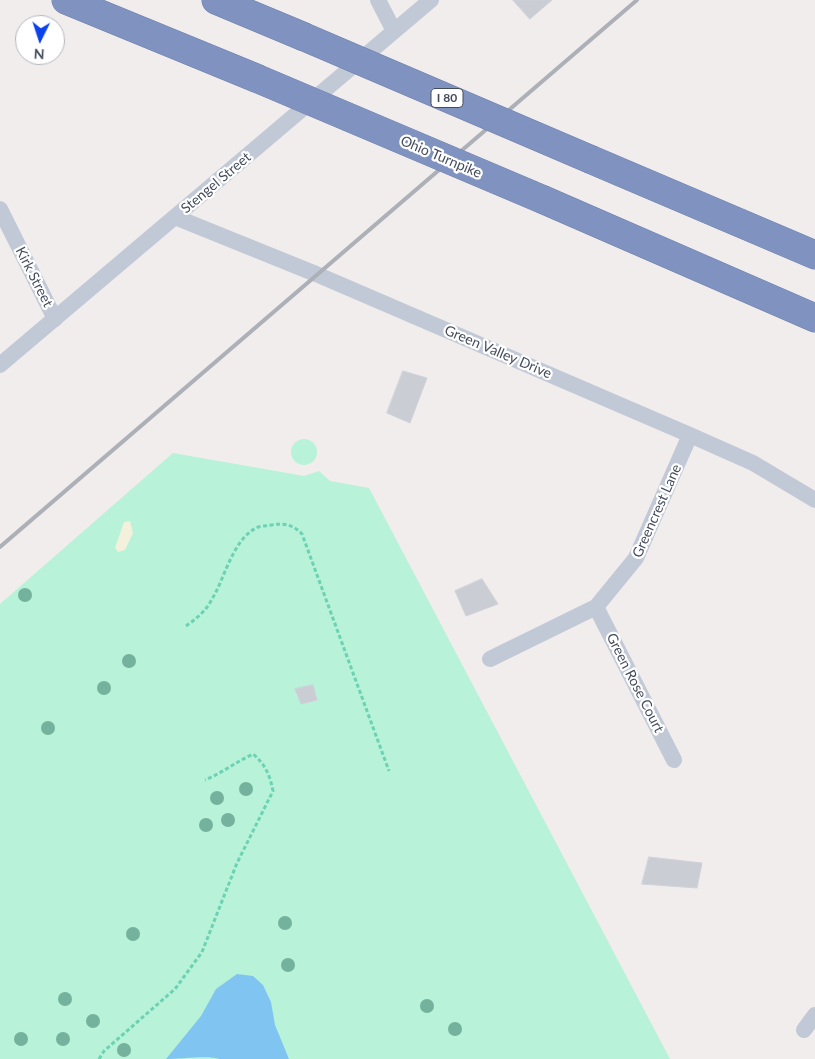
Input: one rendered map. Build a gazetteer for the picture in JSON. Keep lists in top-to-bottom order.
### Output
{
  "streets": {
    "highway": ["I 80", "Ohio Turnpike"],
    "street": [
      "Stengel Street",
      "Kirk Street",
      "Green Valley Drive",
      "Greencrest Lane",
      "Green Rose Court"
    ]
  },
  "crossings": [
    ["Stengel Street", "Kirk Street"],
    ["Stengel Street", "Green Valley Drive"],
    ["Green Valley Drive", "Greencrest Lane"],
    ["Greencrest Lane", "Green Rose Court"]
  ],
  "north": "bottom"
}
